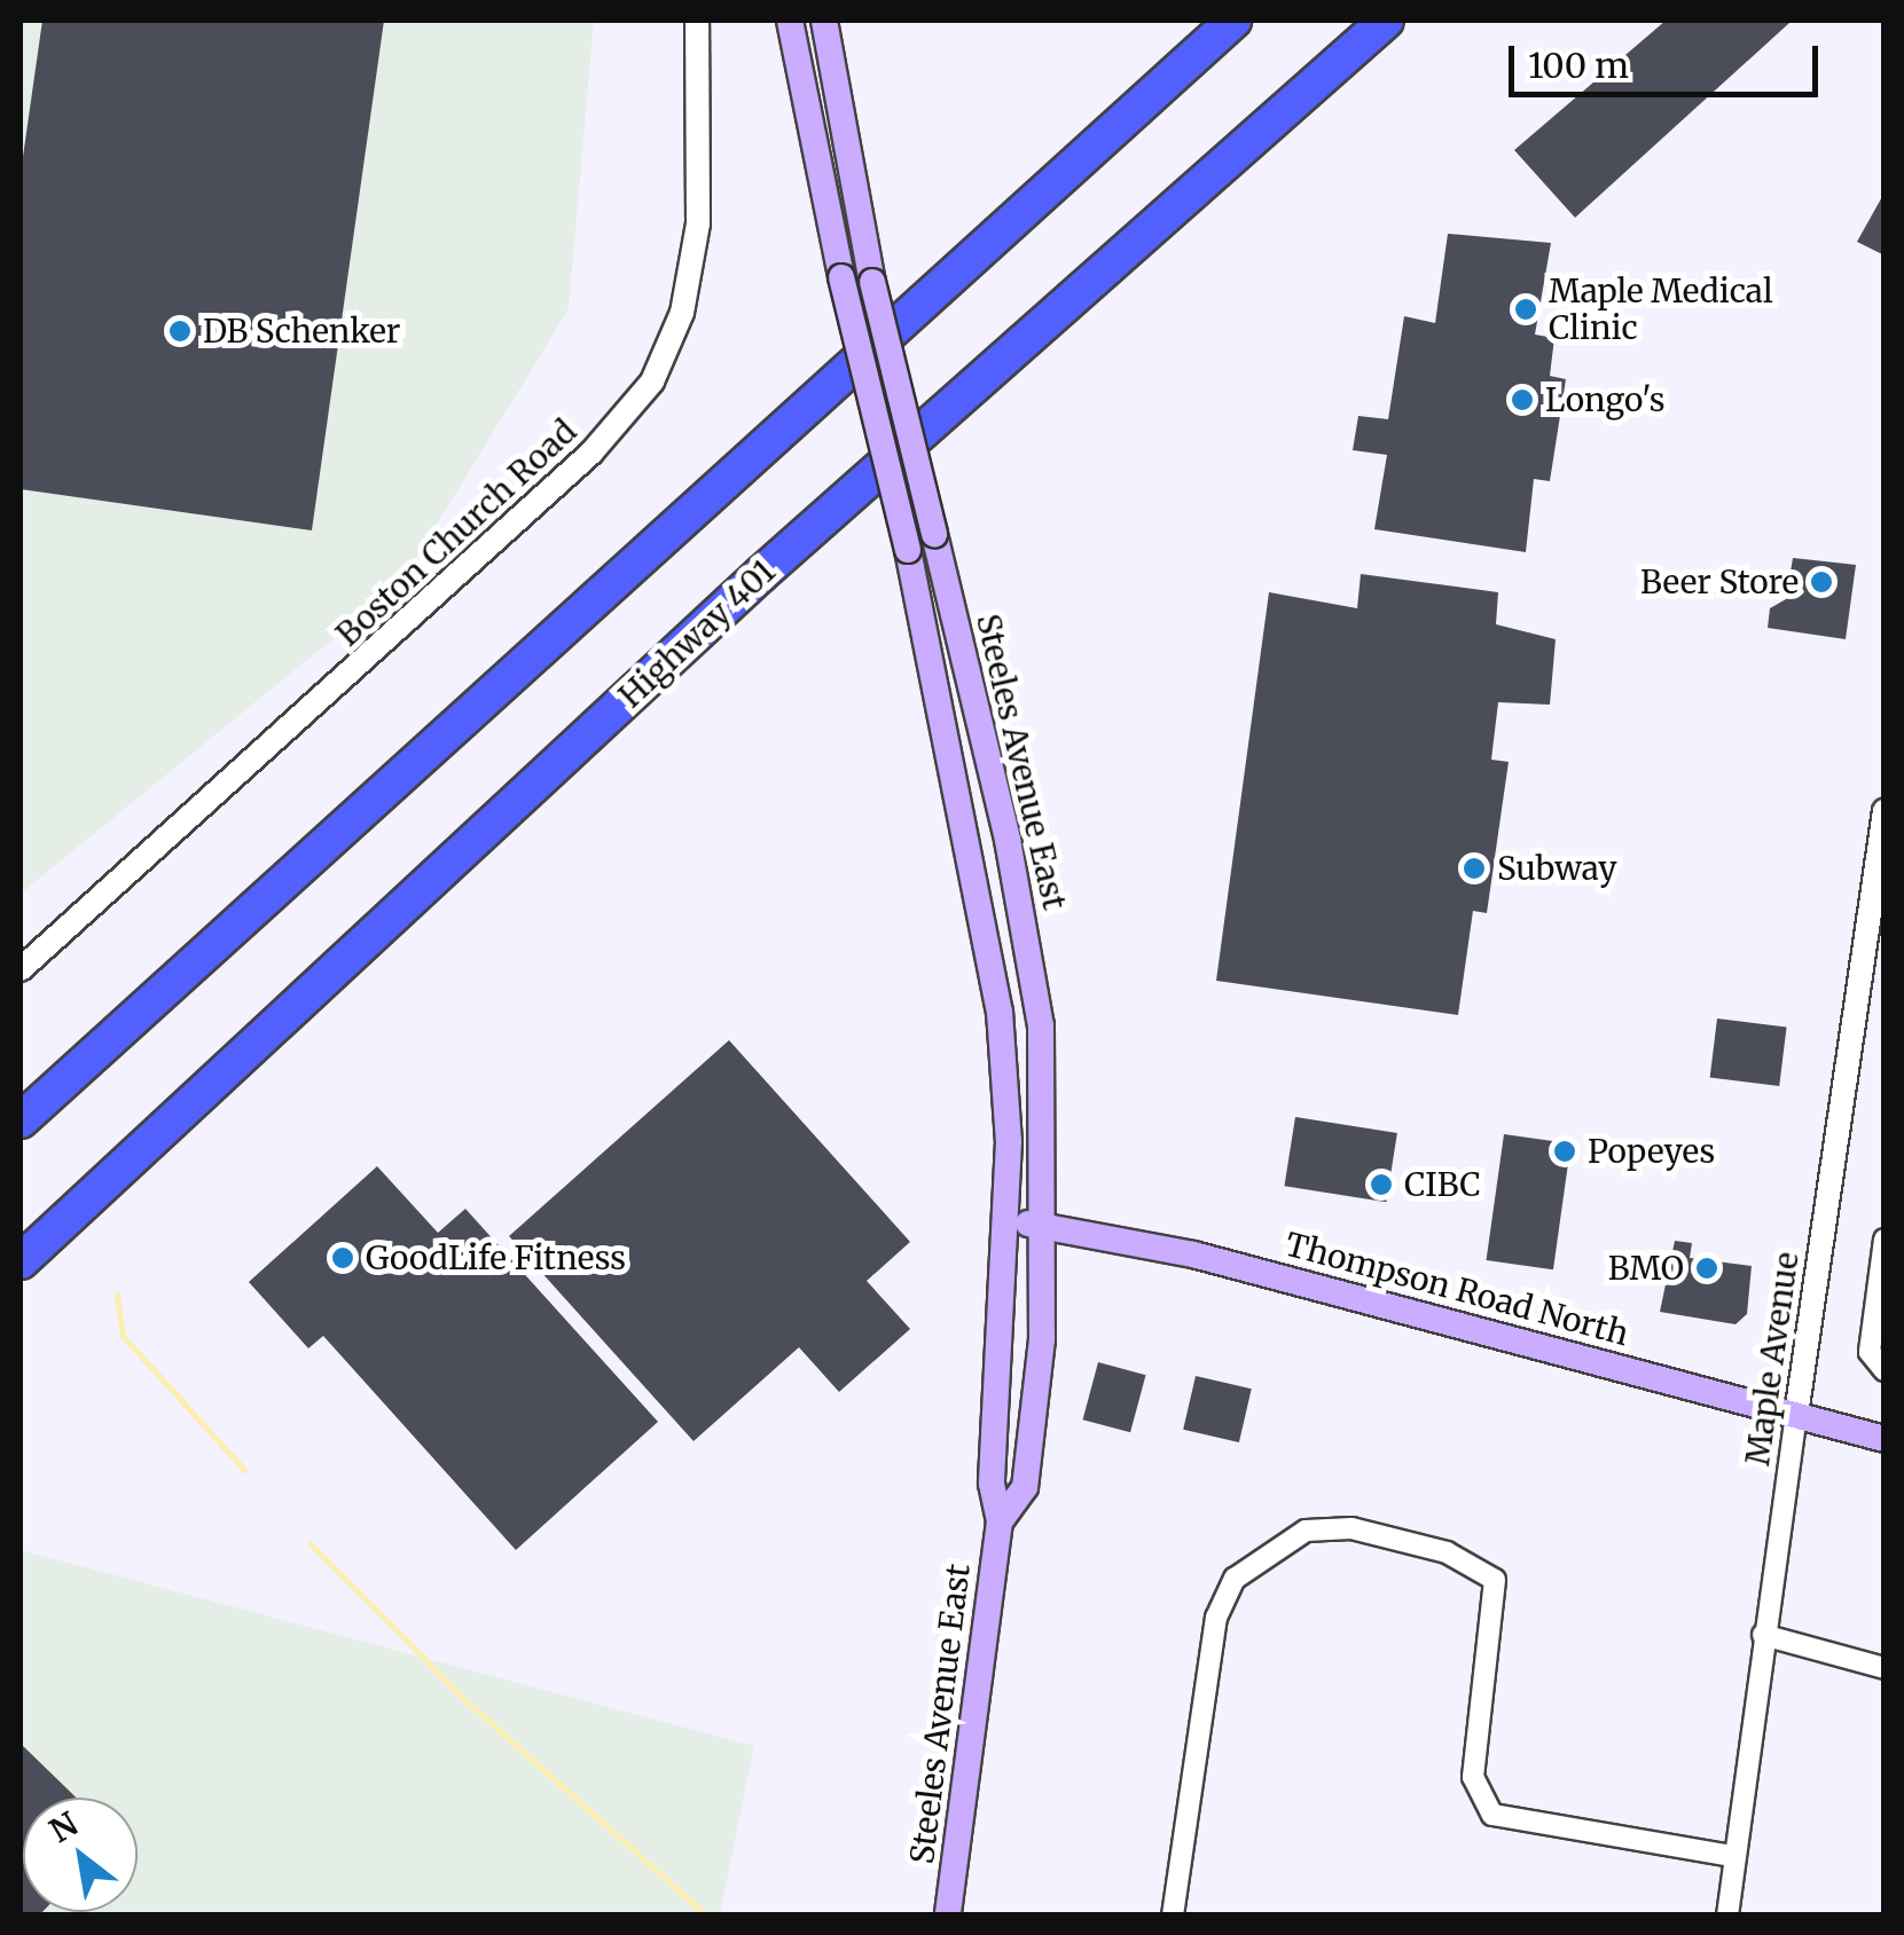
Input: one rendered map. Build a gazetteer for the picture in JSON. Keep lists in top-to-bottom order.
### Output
{
  "streets": {
    "highway": ["Highway 401"],
    "main road": ["Steeles Avenue East", "Thompson Road North"],
    "street": ["Boston Church Road", "Maple Avenue"]
  },
  "crossings": [
    ["Steeles Avenue East", "Thompson Road North"],
    ["Thompson Road North", "Maple Avenue"]
  ],
  "places": [
    "Maple Medical Clinic",
    "DB Schenker",
    "Longo's",
    "Beer Store",
    "Subway",
    "Popeyes",
    "CIBC",
    "GoodLife Fitness",
    "BMO"
  ],
  "scale_bar": "100 m",
  "north": "top left"
}
